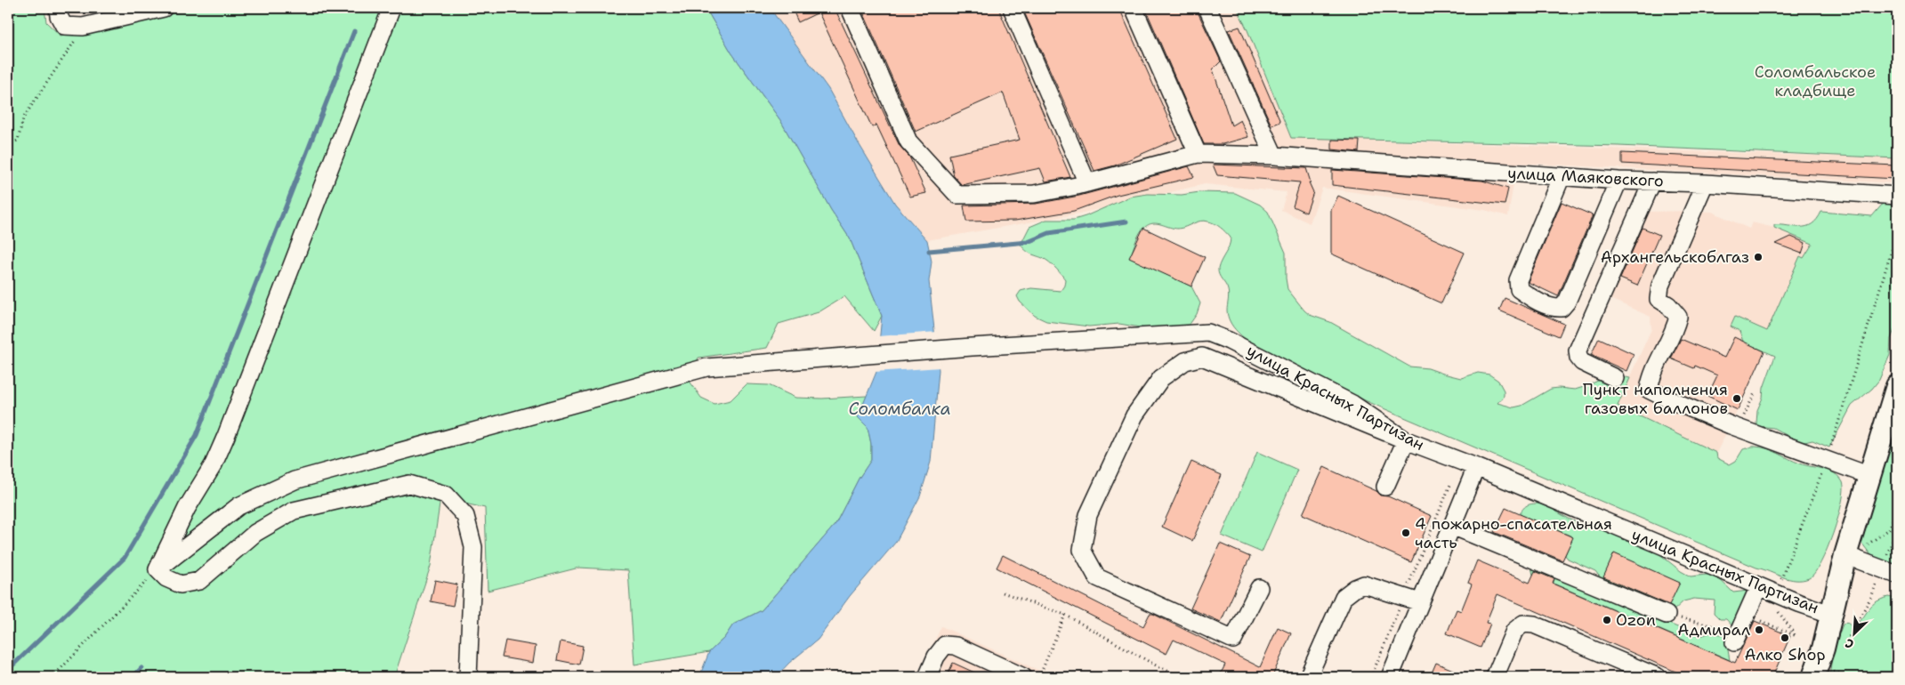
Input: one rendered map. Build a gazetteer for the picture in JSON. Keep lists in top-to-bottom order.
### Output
{
  "streets": {
    "street": ["улица Маяковского", "улица Красных Партизан"]
  },
  "water": ["Соломбалка"],
  "parks": ["Соломбальское кладбище"],
  "places": [
    "Архангельскоблгаз",
    "Пункт наполнения газовых баллонов",
    "4 пожарно-спасательная часть",
    "Ozon",
    "Адмирал",
    "Алко Shop"
  ],
  "north": "bottom left"
}
